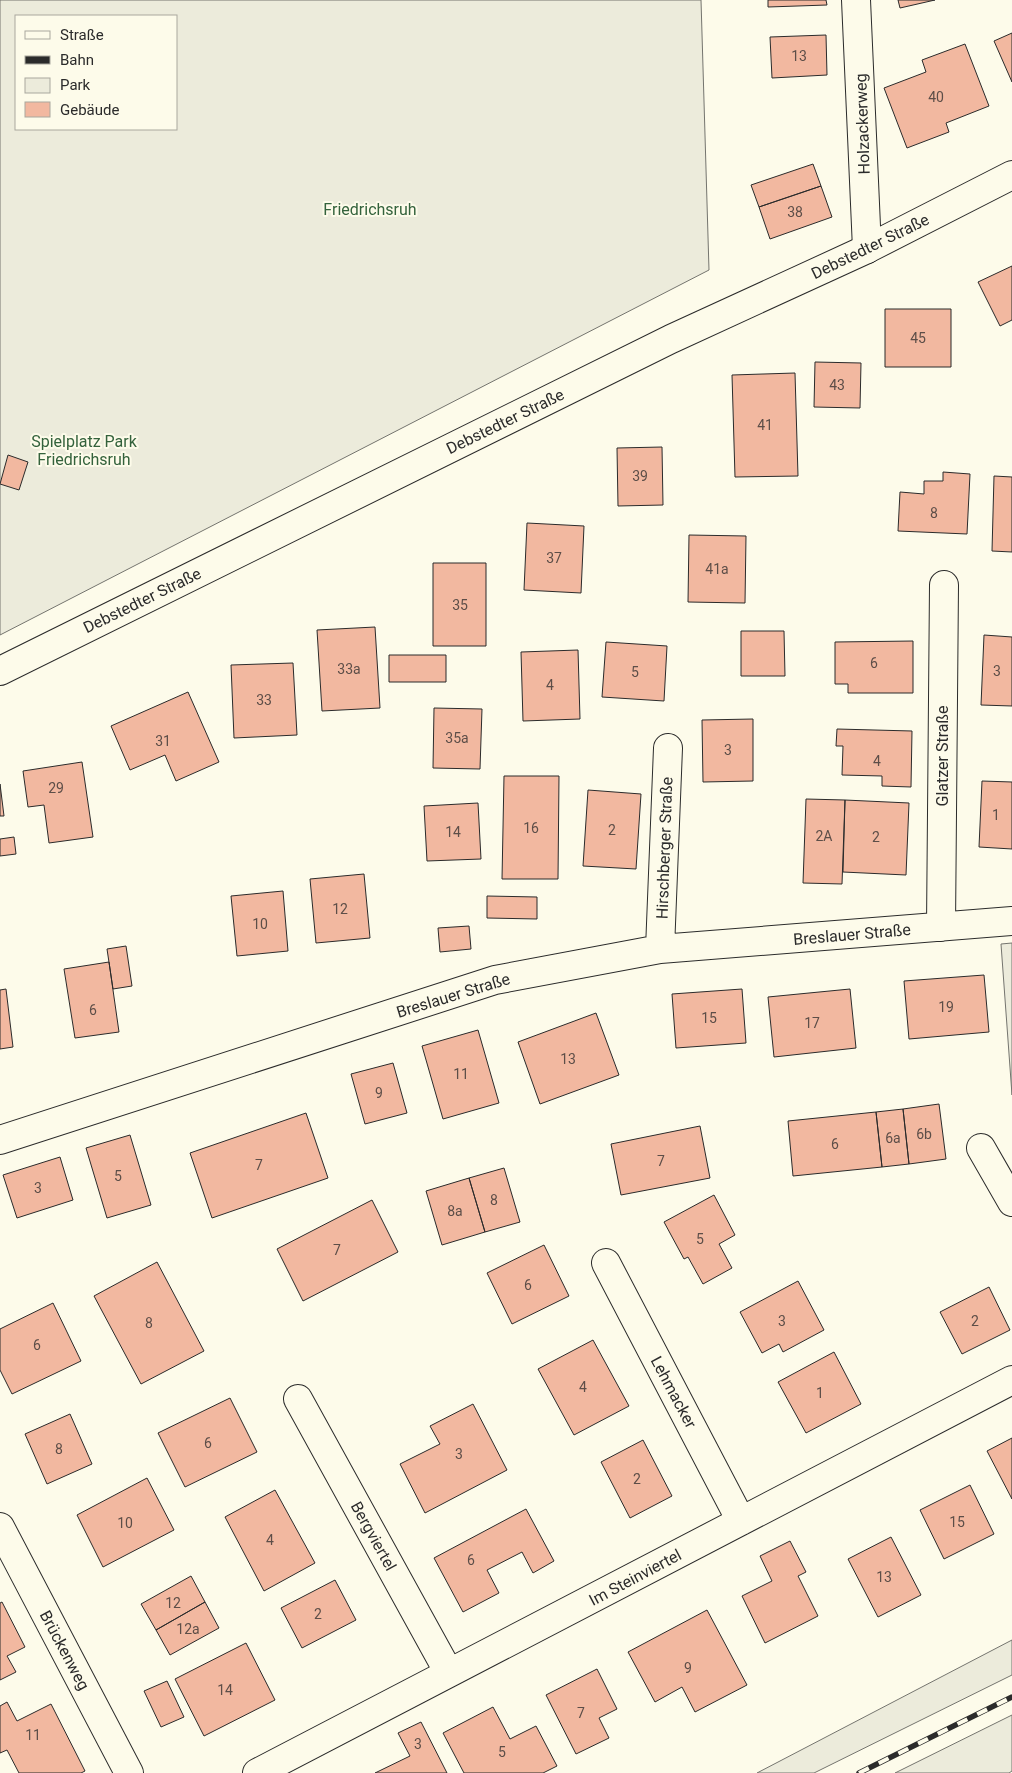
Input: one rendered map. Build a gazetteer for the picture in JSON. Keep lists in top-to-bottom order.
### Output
{
  "streets": {
    "street": [
      "Holzackerweg",
      "Debstedter Straße",
      "Glatzer Straße",
      "Hirschberger Straße",
      "Breslauer Straße",
      "Lehmacker",
      "Bergviertel",
      "Im Steinviertel",
      "Brückenweg"
    ]
  },
  "crossings": [
    ["Holzackerweg", "Debstedter Straße"],
    ["Glatzer Straße", "Breslauer Straße"],
    ["Hirschberger Straße", "Breslauer Straße"],
    ["Lehmacker", "Im Steinviertel"],
    ["Bergviertel", "Im Steinviertel"]
  ],
  "parks": ["Friedrichsruh", "Spielplatz Park Friedrichsruh"],
  "house_numbers": [
    "13",
    "40",
    "38",
    "45",
    "43",
    "41",
    "39",
    "8",
    "37",
    "41a",
    "35",
    "6",
    "33a",
    "3",
    "5",
    "4",
    "33",
    "35a",
    "31",
    "3",
    "4",
    "29",
    "1",
    "16",
    "2",
    "14",
    "2A",
    "2",
    "12",
    "10",
    "19",
    "6",
    "15",
    "17",
    "13",
    "11",
    "9",
    "6b",
    "6a",
    "6",
    "7",
    "7",
    "5",
    "3",
    "8",
    "8a",
    "5",
    "7",
    "6",
    "3",
    "2",
    "8",
    "6",
    "4",
    "1",
    "6",
    "8",
    "3",
    "2",
    "15",
    "10",
    "4",
    "6",
    "13",
    "12",
    "2",
    "12a",
    "9",
    "14",
    "7",
    "11",
    "3",
    "5"
  ],
  "legend": [
    "Straße",
    "Bahn",
    "Park",
    "Gebäude"
  ]
}
